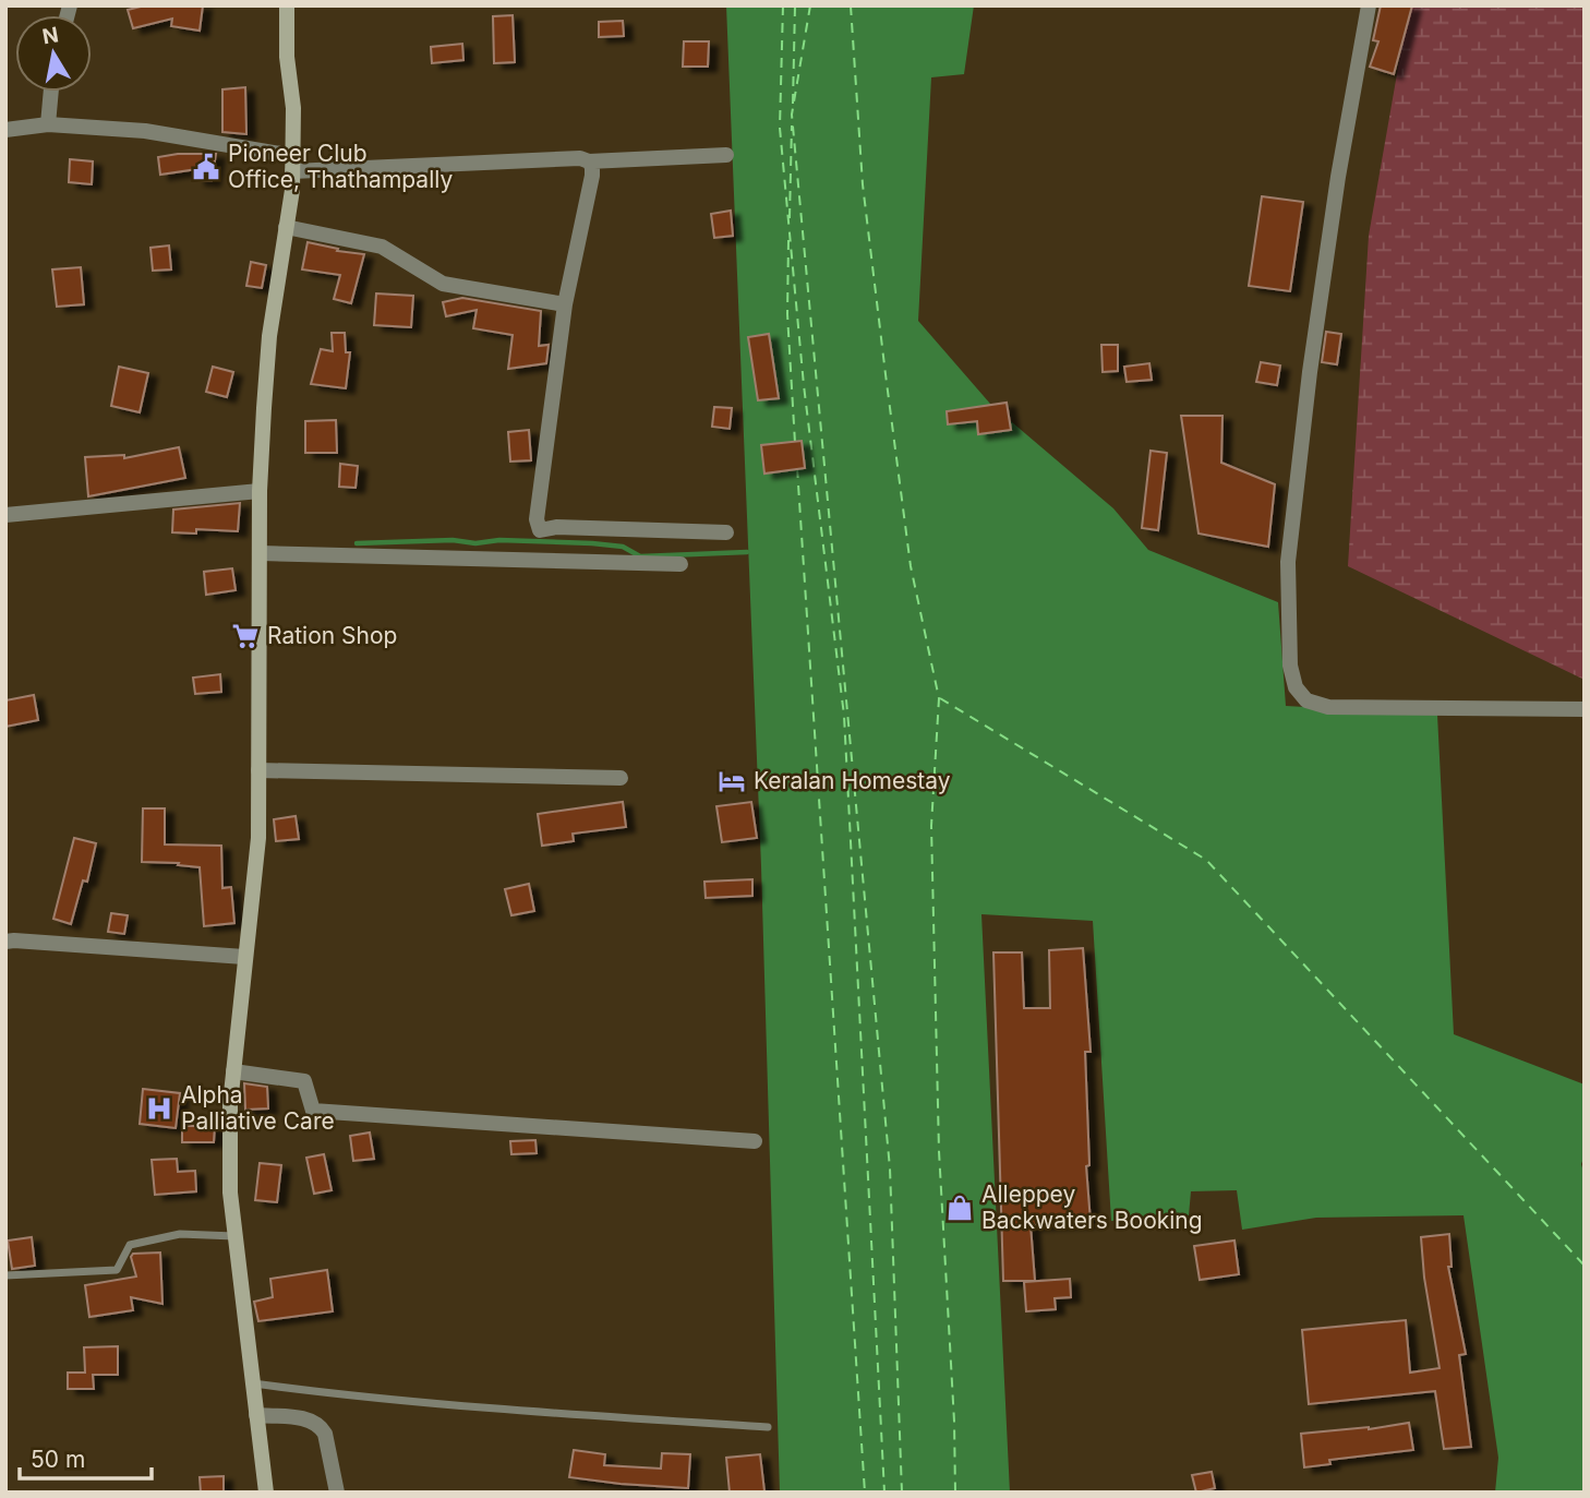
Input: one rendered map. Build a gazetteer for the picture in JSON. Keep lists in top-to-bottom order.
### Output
{
  "places": {
    "public building": ["Pioneer Club Office, Thathampally"],
    "supermarket": ["Ration Shop"],
    "hotel": ["Keralan Homestay"],
    "hospital": ["Alpha Palliative Care"],
    "shop": ["Alleppey Backwaters Booking"]
  },
  "scale_bar": "50 m",
  "north": "top"
}
